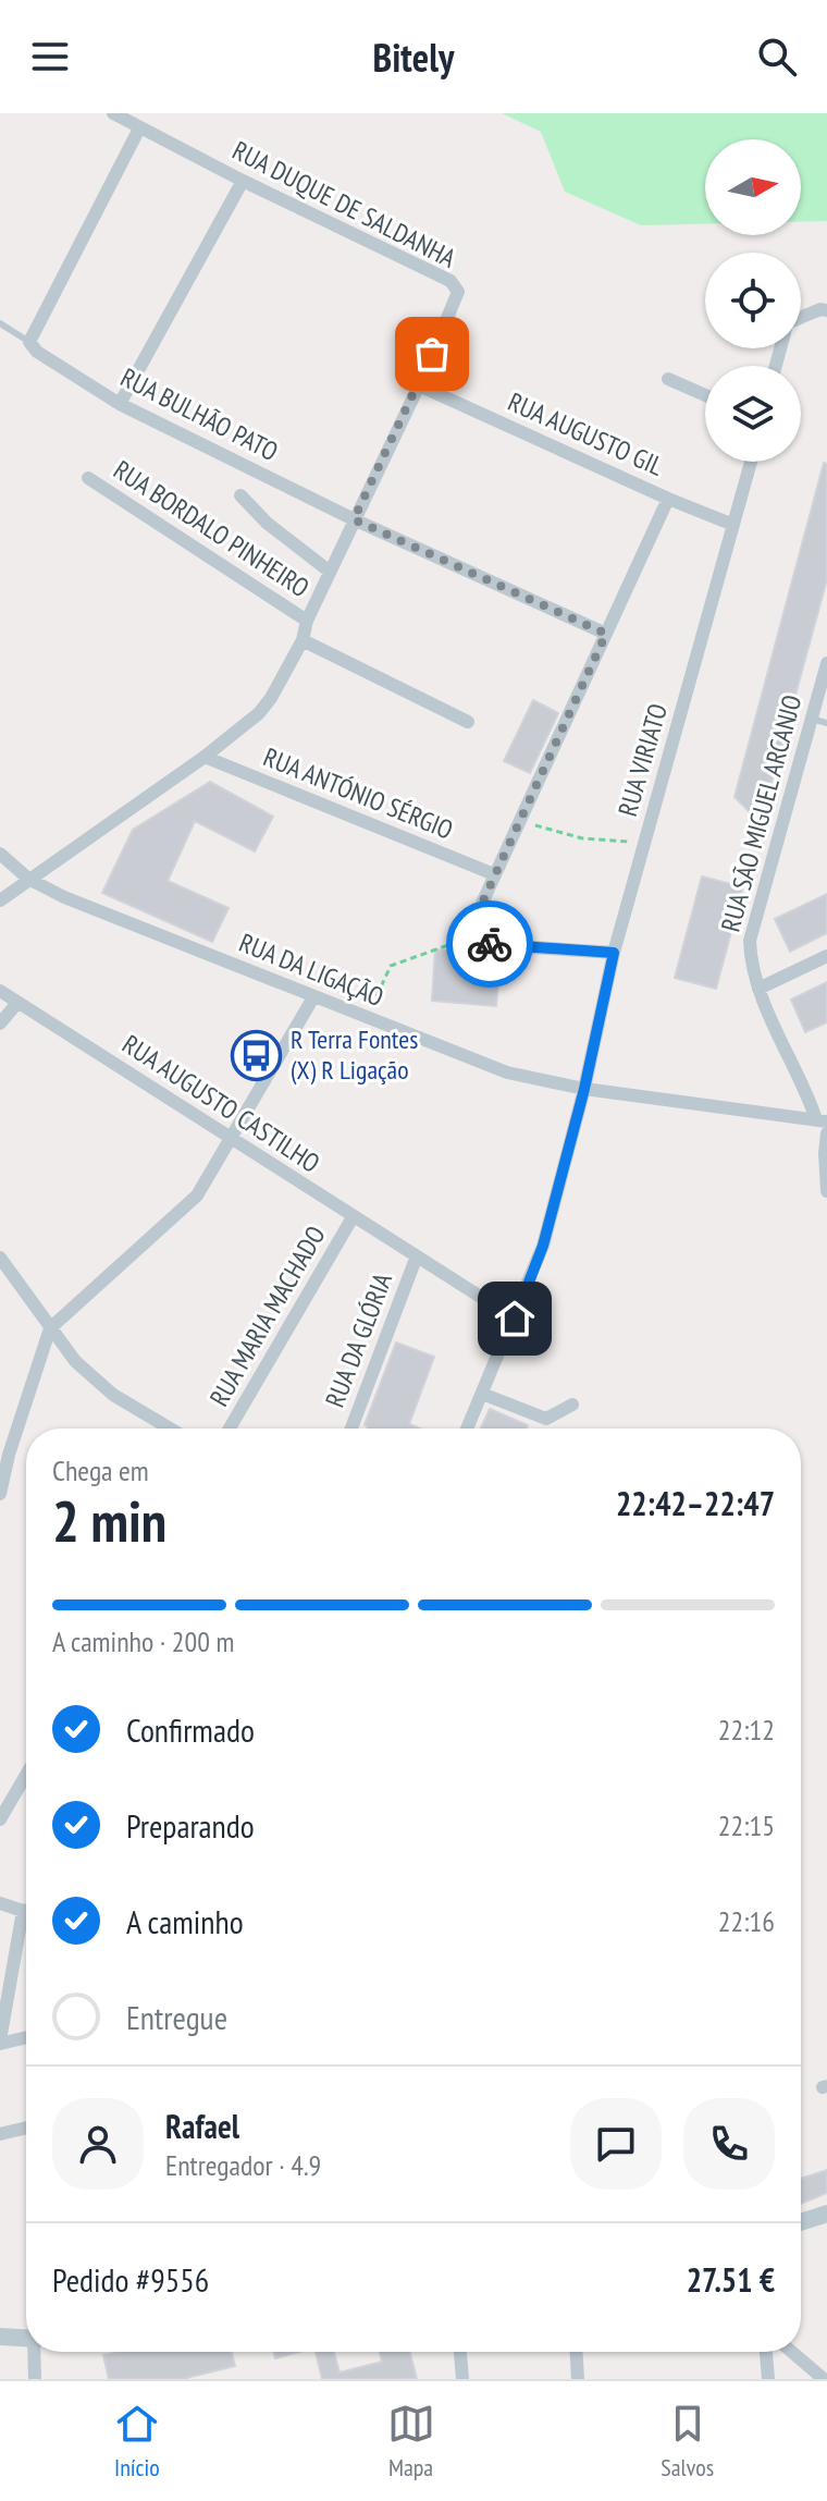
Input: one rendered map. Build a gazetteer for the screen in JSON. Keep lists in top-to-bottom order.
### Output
{
  "streets": {
    "street": [
      "RUA DUQUE DE SALDANHA",
      "RUA BULHÃO PATO",
      "RUA AUGUSTO GIL",
      "RUA BORDALO PINHEIRO",
      "RUA VIRIATO",
      "RUA ANTÓNIO SÉRGIO",
      "RUA SÃO MIGUEL ARCANJO",
      "RUA DA LIGAÇÃO",
      "RUA AUGUSTO CASTILHO",
      "RUA MARIA MACHADO",
      "RUA DA GLÓRIA"
    ]
  },
  "crossings": [
    ["RUA DUQUE DE SALDANHA", "RUA AUGUSTO GIL"],
    ["RUA AUGUSTO GIL", "RUA VIRIATO"],
    ["RUA VIRIATO", "RUA DA LIGAÇÃO"],
    ["RUA VIRIATO", "RUA AUGUSTO CASTILHO"],
    ["RUA SÃO MIGUEL ARCANJO", "RUA DA LIGAÇÃO"],
    ["RUA AUGUSTO CASTILHO", "RUA MARIA MACHADO"],
    ["RUA AUGUSTO CASTILHO", "RUA DA GLÓRIA"]
  ],
  "places": {
    "bus stop": ["R Terra Fontes (X) R Ligação"]
  },
  "north": "right",
  "page": {
    "header": "Bitely",
    "heading": ["2 min", "Chega em", "22:42–22:47"],
    "panel": [
      "Rafael",
      "Entregador · 4.9",
      "Pedido #9556",
      "27.51 €"
    ],
    "bar": "A caminho · 200 m",
    "list": [
      ["Confirmado", "22:12"],
      ["Preparando", "22:15"],
      ["A caminho", "22:16"],
      "Entregue"
    ],
    "tabs": ["Início", "Mapa", "Salvos"]
  }
}
